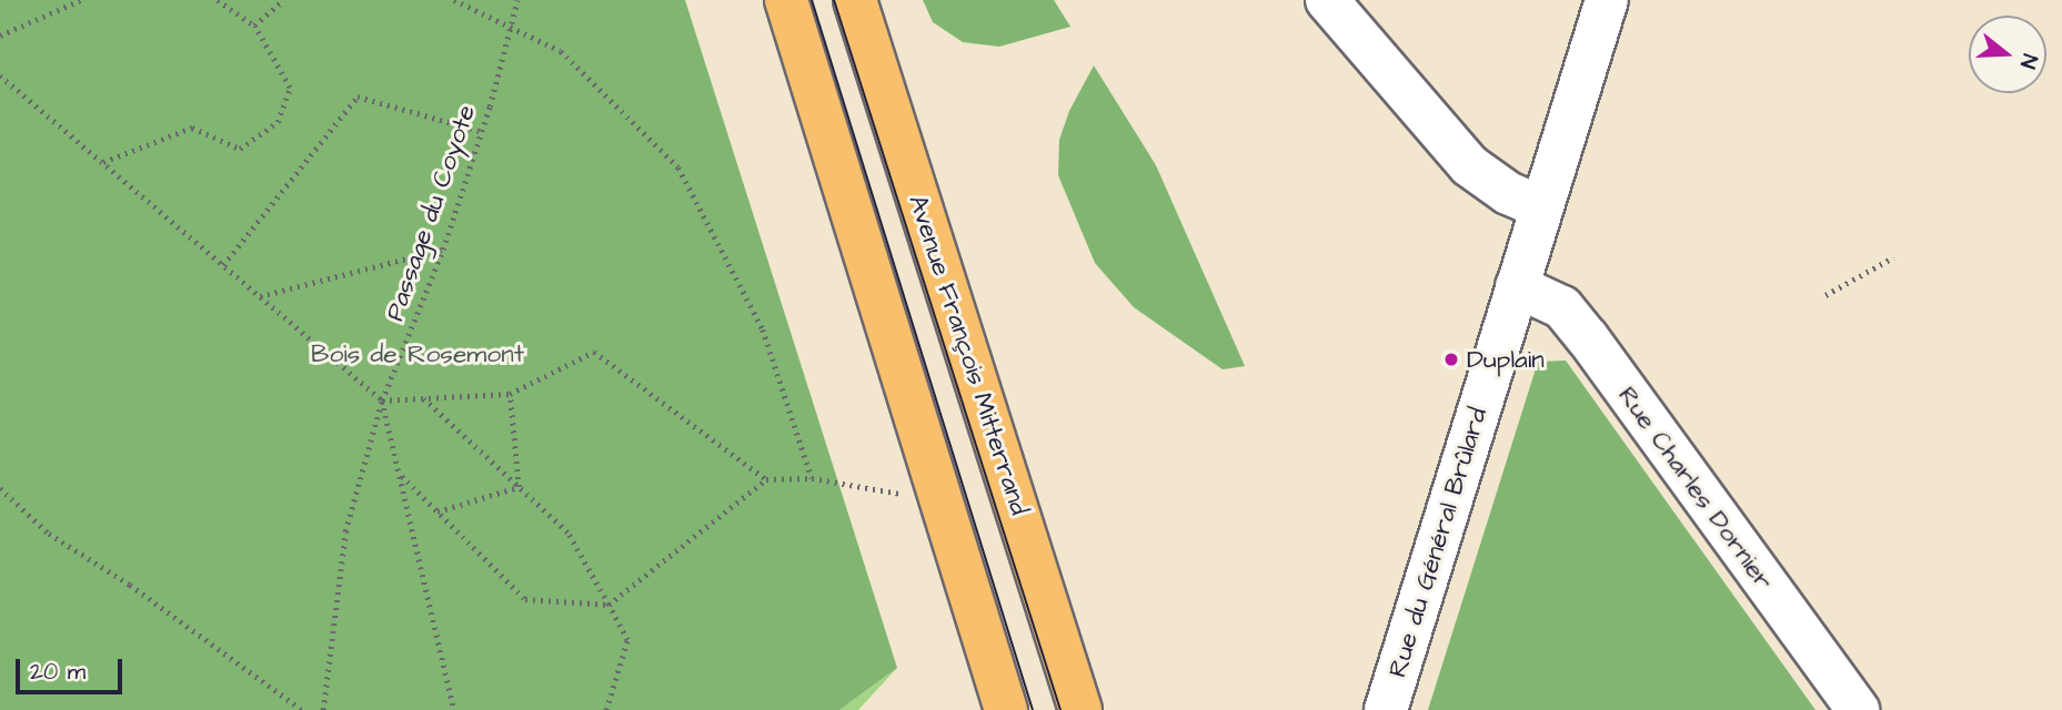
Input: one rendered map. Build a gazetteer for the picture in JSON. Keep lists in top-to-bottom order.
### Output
{
  "streets": {
    "main road": ["Avenue François Mitterrand"],
    "street": ["Rue Charles Dornier", "Rue du Général Brûlard"],
    "path": ["Passage du Coyote"]
  },
  "crossings": [
    ["Rue Charles Dornier", "Rue du Général Brûlard"]
  ],
  "parks": ["Bois de Rosemont"],
  "places": ["Duplain"],
  "scale_bar": "20 m",
  "north": "right"
}
